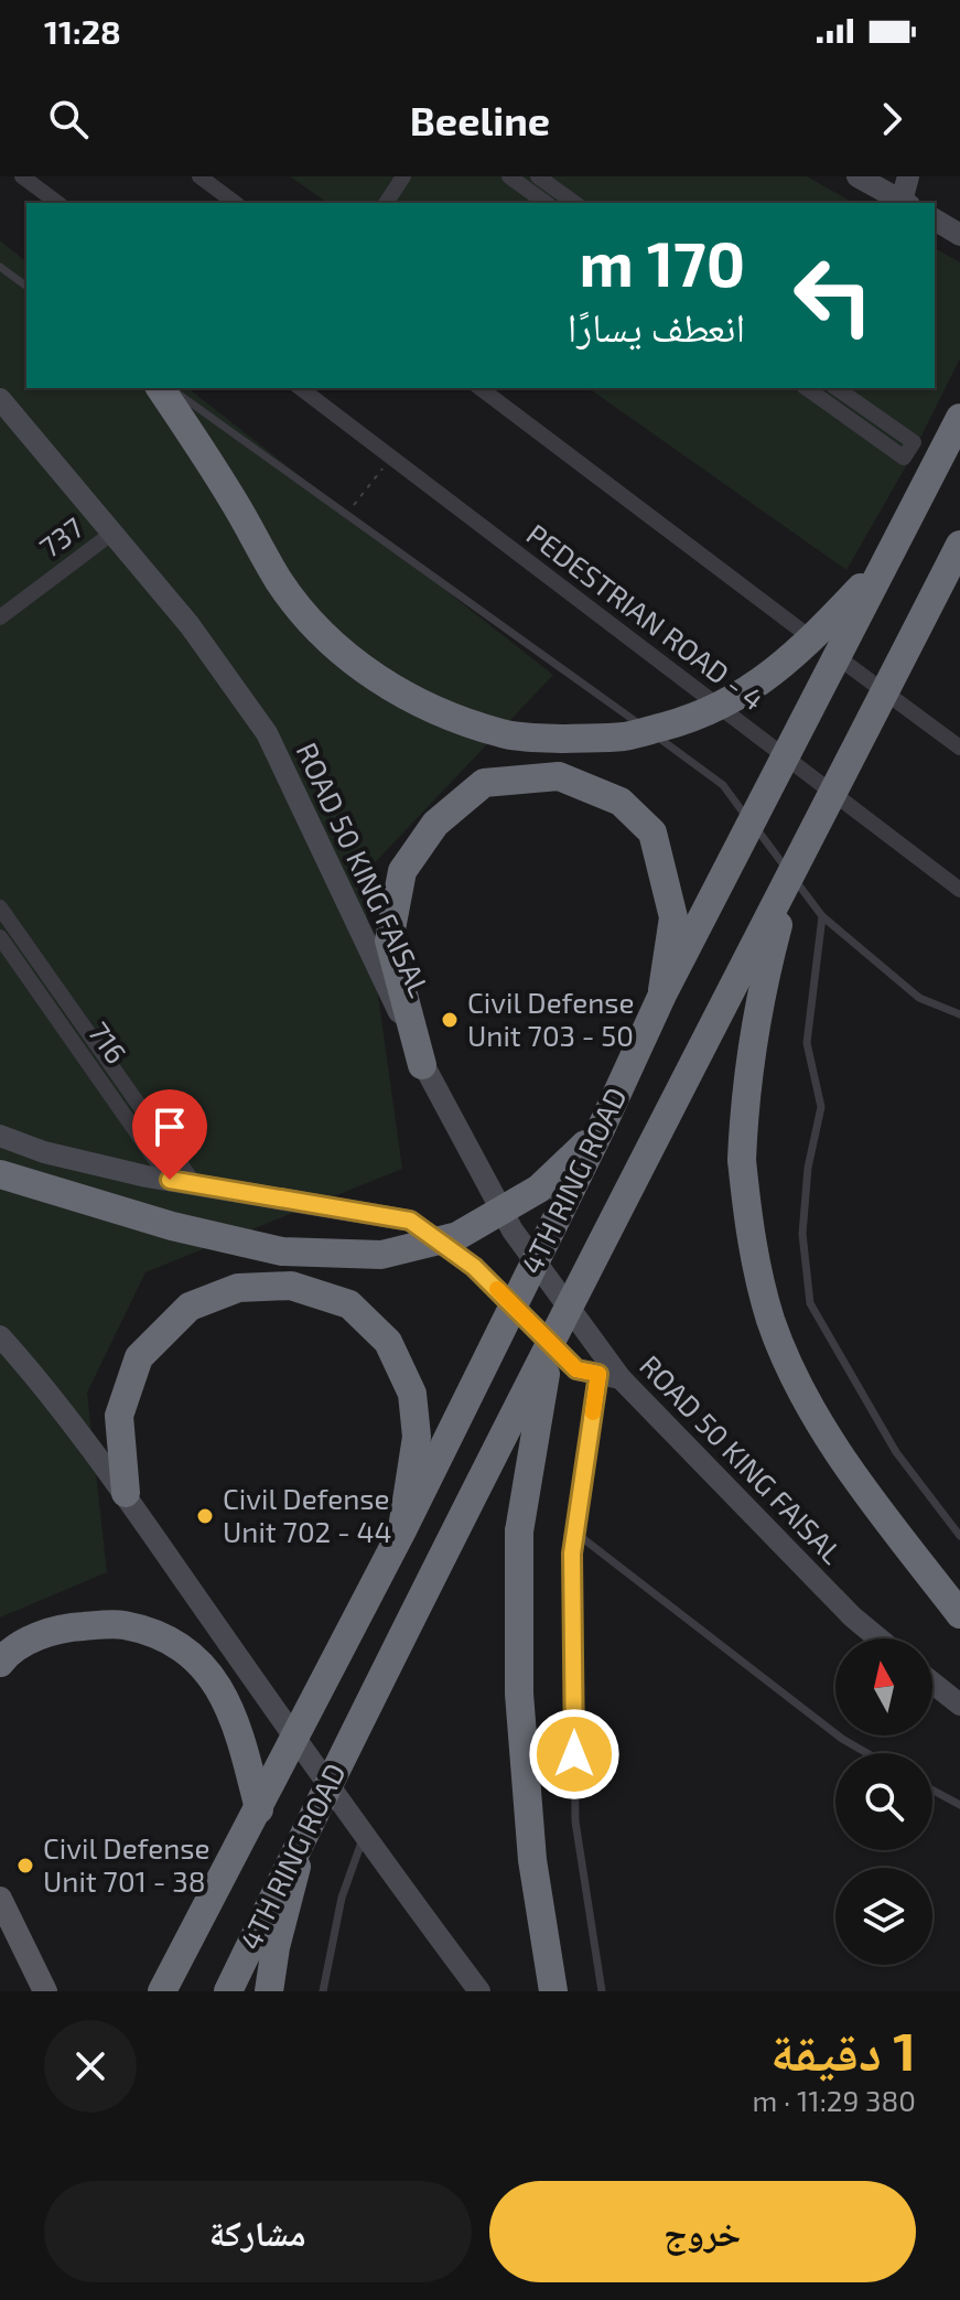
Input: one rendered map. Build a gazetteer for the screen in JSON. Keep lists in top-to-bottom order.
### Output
{
  "streets": {
    "highway": ["4TH RING ROAD"],
    "main road": ["ROAD 50 KING FAISAL"],
    "street": ["737", "PEDESTRIAN ROAD - 4", "716"]
  },
  "crossings": [
    ["737", "ROAD 50 KING FAISAL"]
  ],
  "places": ["Civil Defense Unit 703 - 50", "Civil Defense Unit 702 - 44", "Civil Defense Unit 701 - 38"],
  "north": "top",
  "page": {
    "status": "11:28",
    "header": "Beeline",
    "turn": ["170 m", "انعطف يسارًا"],
    "heading": ["1 دقيقة", "380 m · 11:29"],
    "buttons": ["خروج", "مشاركة"]
  }
}
